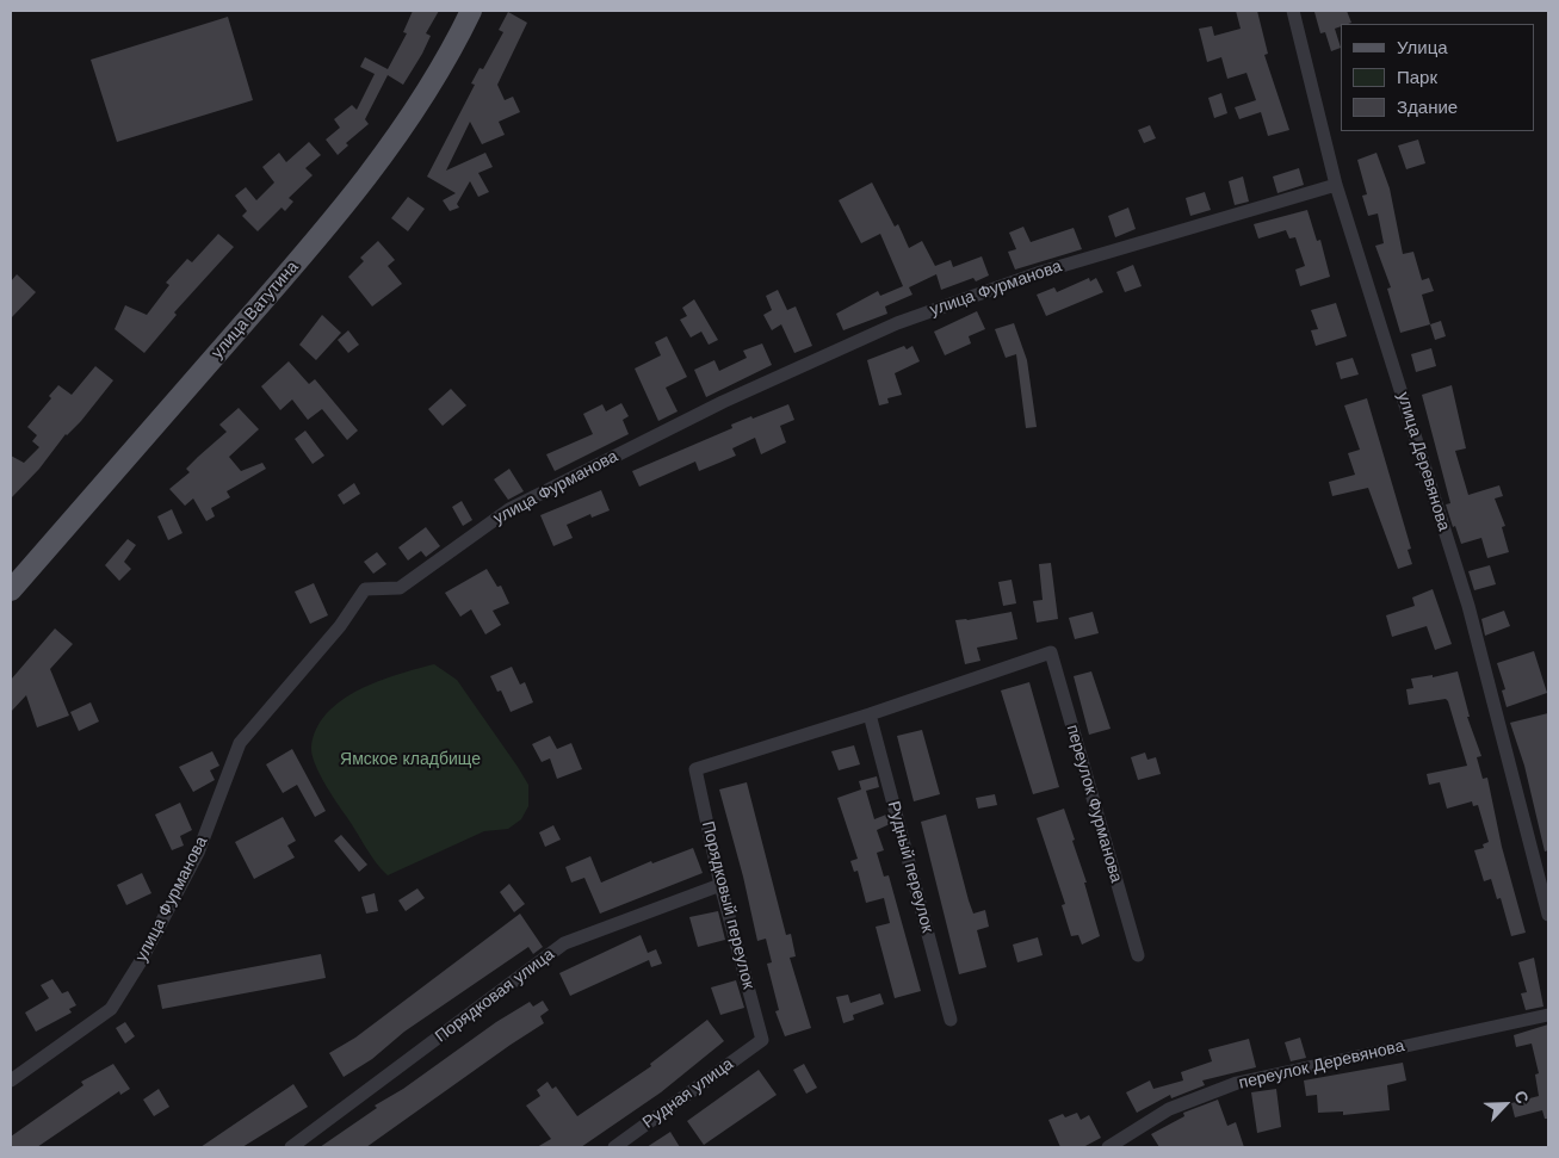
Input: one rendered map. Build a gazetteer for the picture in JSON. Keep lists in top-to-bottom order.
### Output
{
  "streets": {
    "main road": ["улица Ватутина"],
    "street": [
      "улица Фурманова",
      "улица Деревянова",
      "переулок Фурманова",
      "Рудный переулок",
      "Порядковый переулок",
      "Порядковая улица",
      "переулок Деревянова",
      "Рудная улица"
    ]
  },
  "crossings": [
    ["улица Фурманова", "улица Деревянова"],
    ["переулок Фурманова", "Рудный переулок"],
    ["переулок Фурманова", "Порядковый переулок"],
    ["Рудный переулок", "Порядковый переулок"],
    ["Порядковый переулок", "Порядковая улица"],
    ["Порядковый переулок", "Рудная улица"]
  ],
  "parks": ["Ямское кладбище"],
  "legend": ["Улица", "Парк", "Здание"],
  "north": "top right"
}
